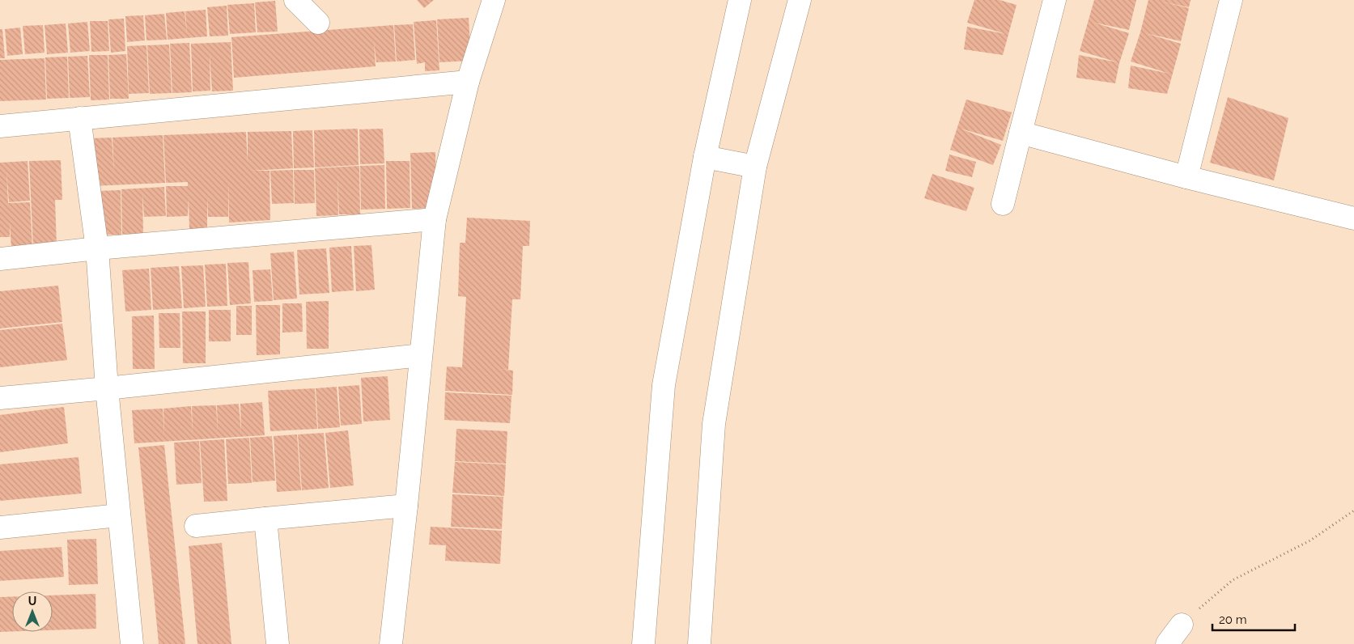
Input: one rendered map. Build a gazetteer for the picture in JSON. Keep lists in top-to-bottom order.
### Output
{
  "scale_bar": "20 m",
  "north": "top"
}
